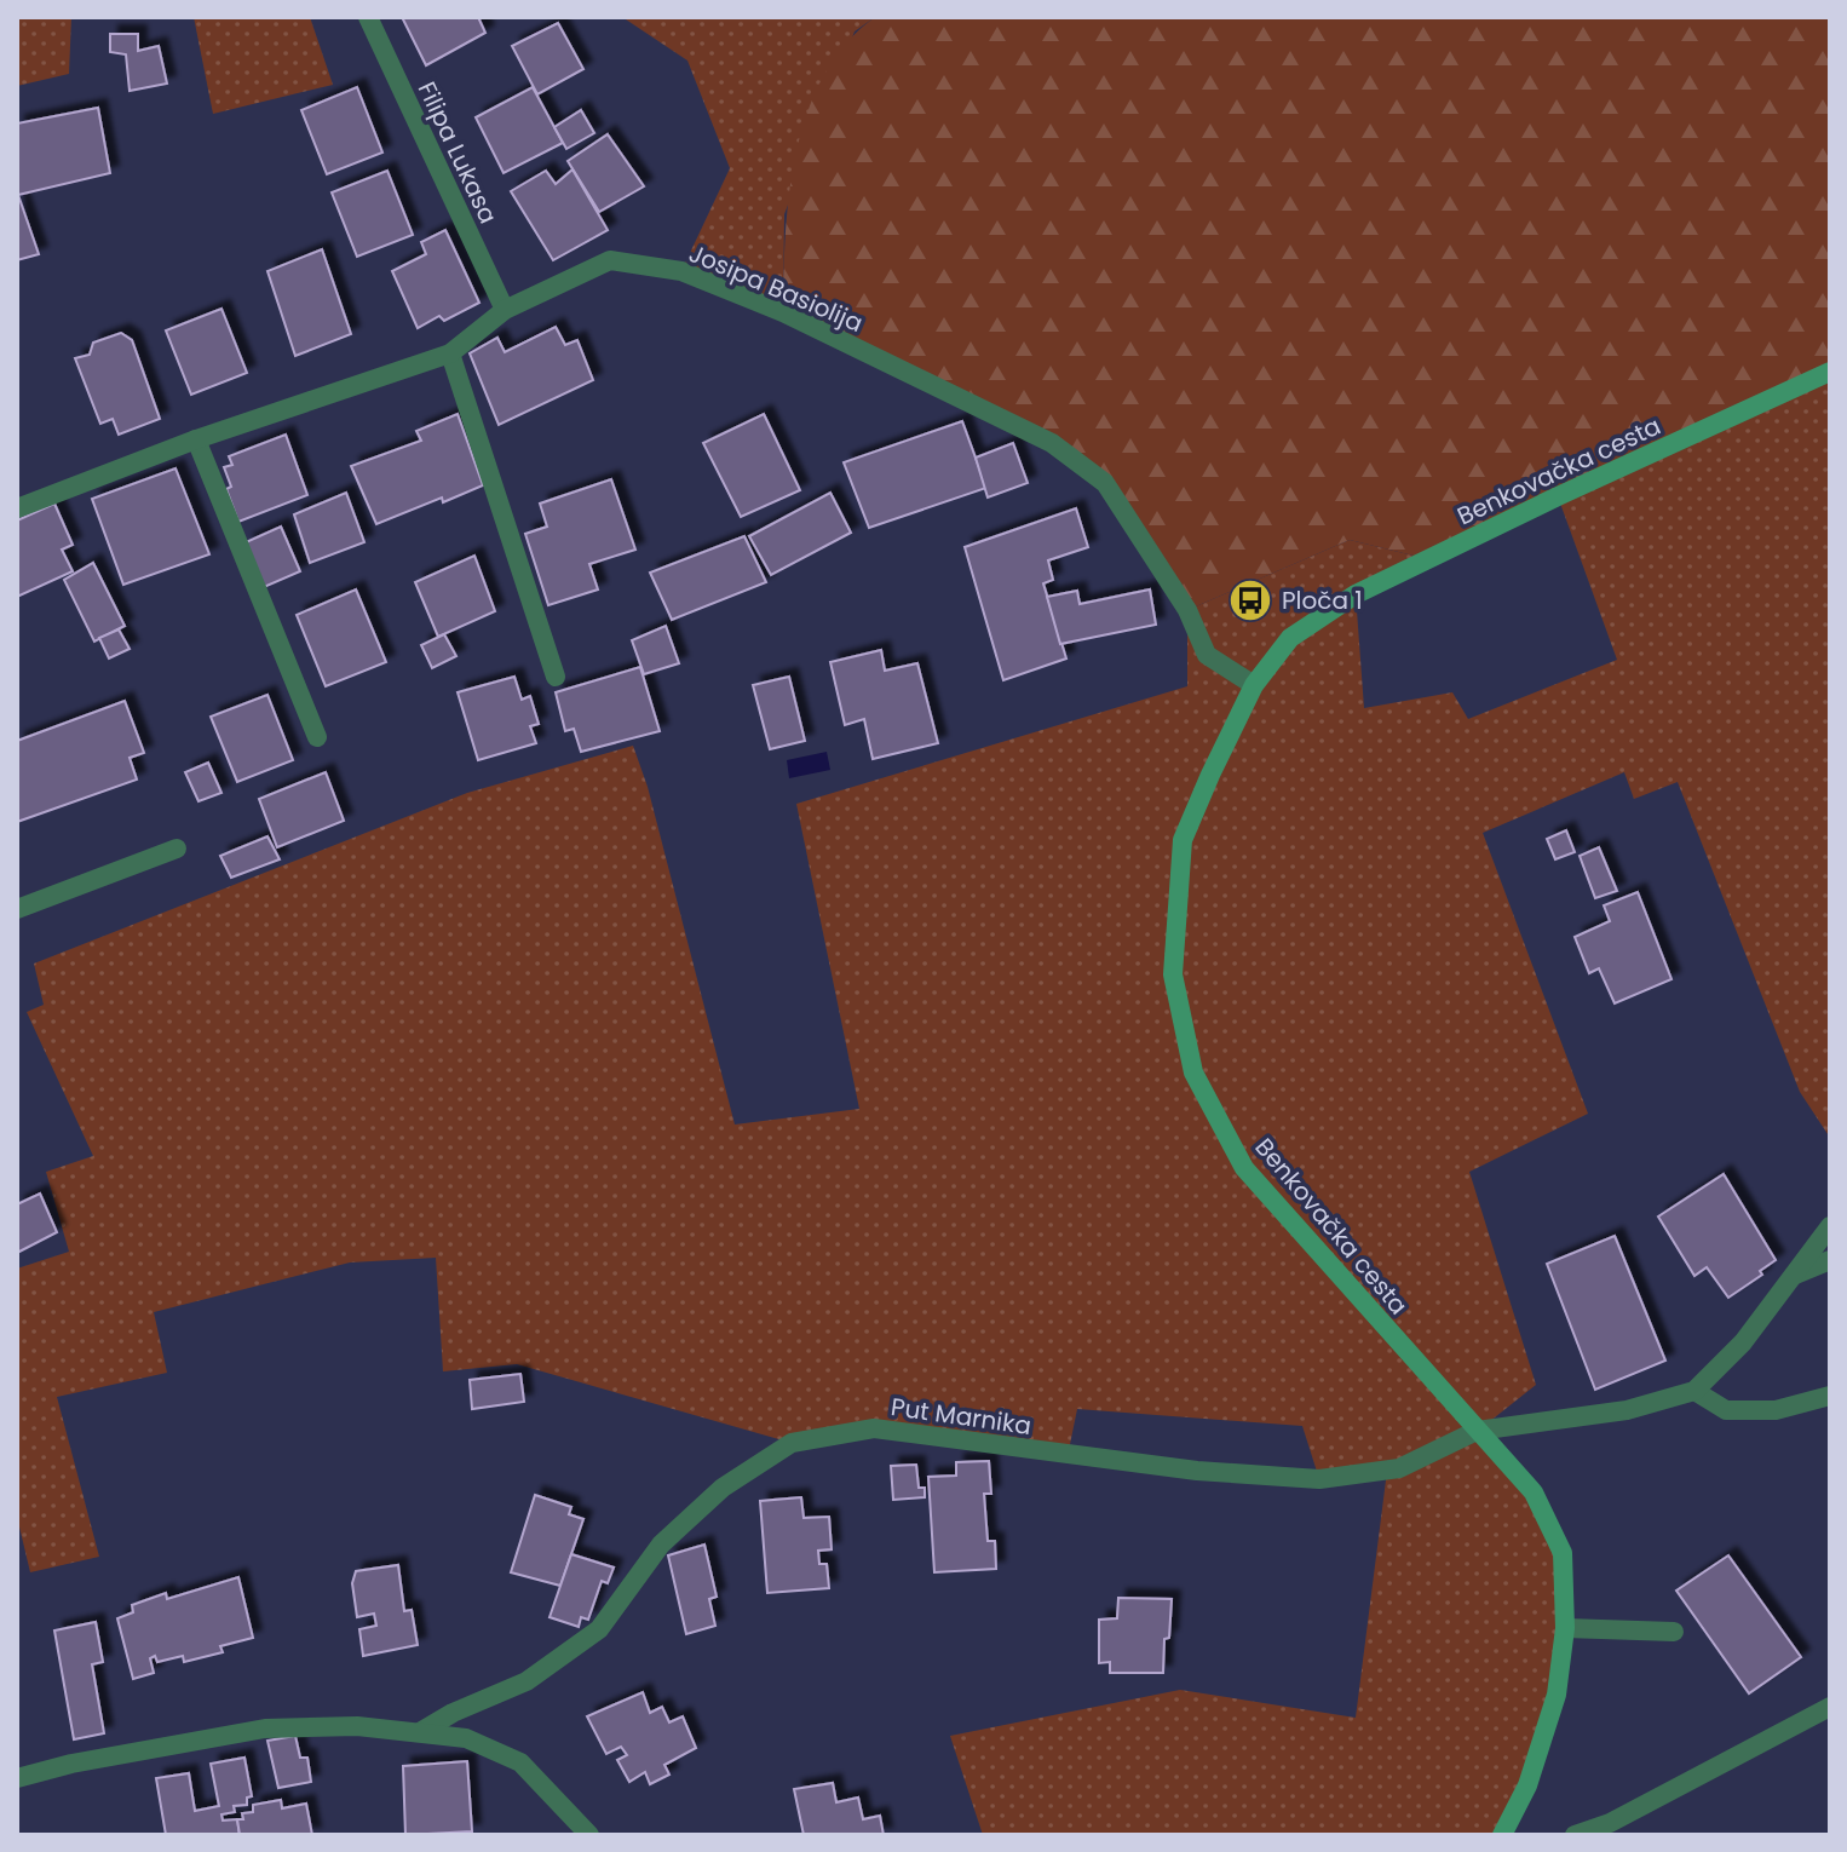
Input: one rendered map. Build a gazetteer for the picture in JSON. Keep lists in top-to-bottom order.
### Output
{
  "streets": {
    "main road": ["Benkovačka cesta"],
    "street": ["Filipa Lukasa", "Josipa Basiolija", "Put Marnika"]
  },
  "crossings": [
    ["Filipa Lukasa", "Josipa Basiolija"],
    ["Josipa Basiolija", "Benkovačka cesta"],
    ["Benkovačka cesta", "Put Marnika"]
  ],
  "places": {
    "bus stop": ["Ploča 1"]
  }
}
